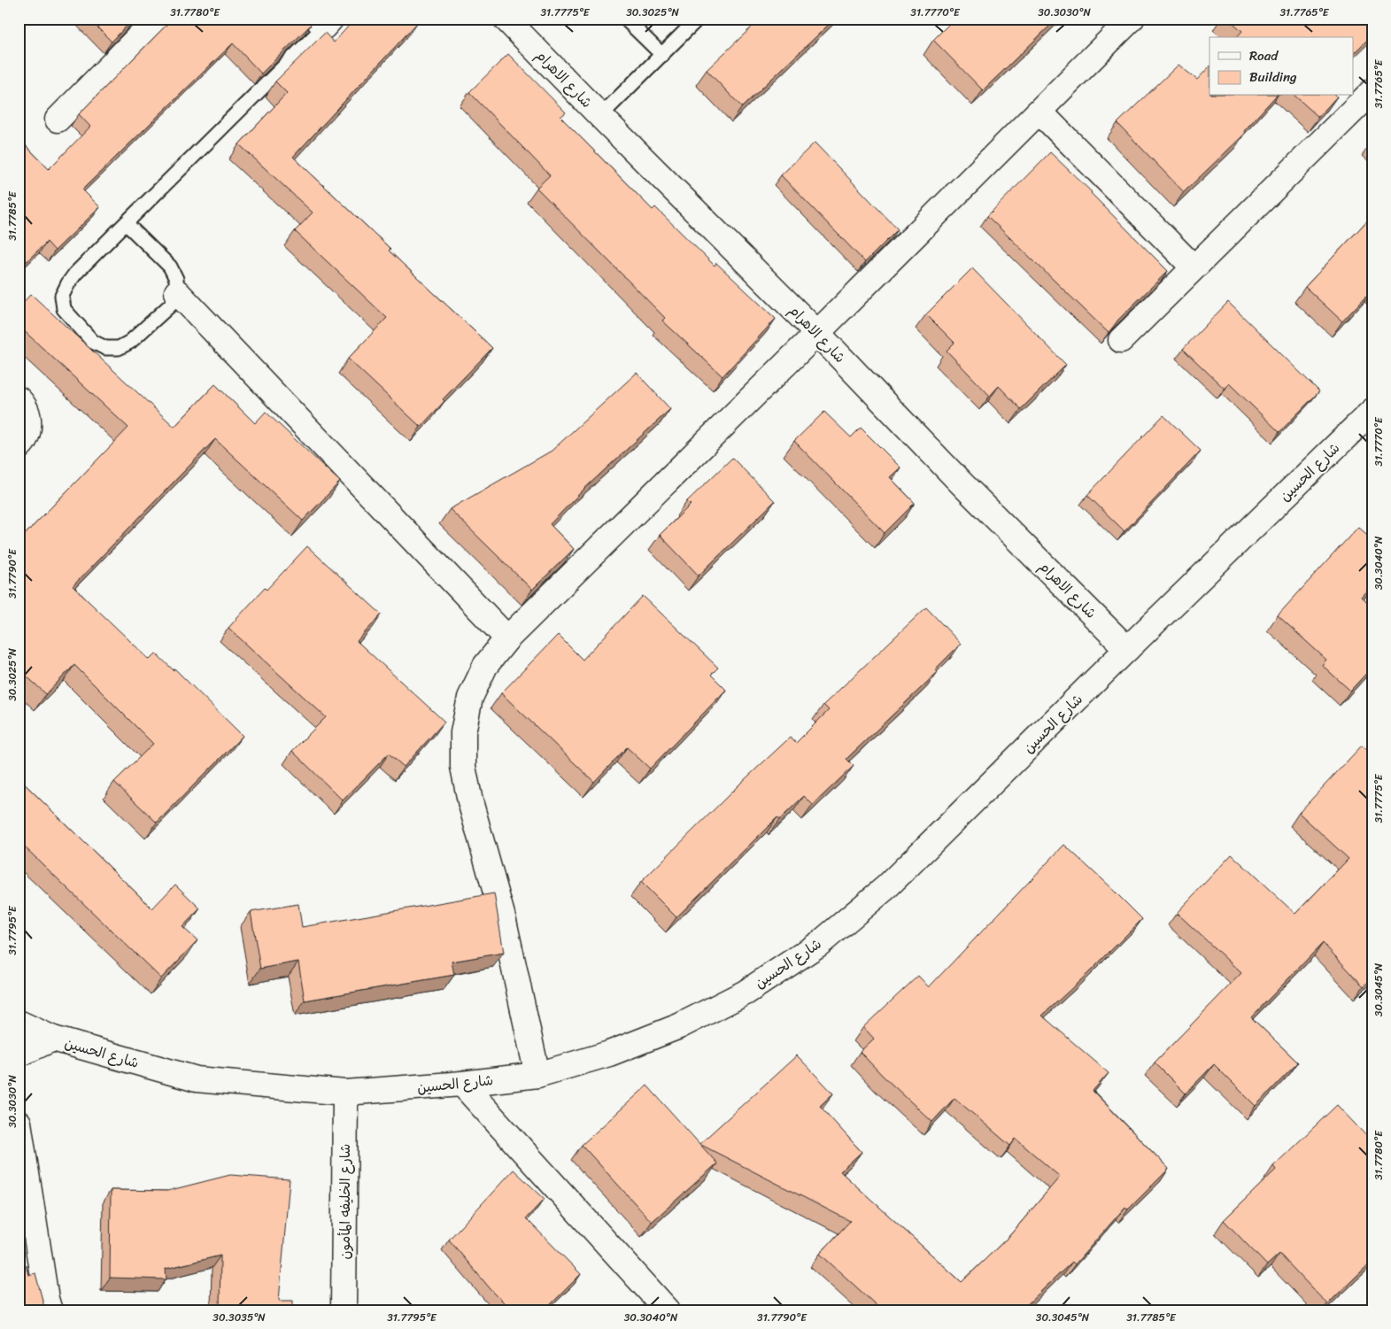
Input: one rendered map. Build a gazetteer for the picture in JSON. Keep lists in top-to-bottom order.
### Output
{
  "streets": {
    "street": ["شارع الاهرام", "شارع الحسين", "شارع الخليفه المأمون"]
  },
  "crossings": [
    ["شارع الاهرام", "شارع الحسين"],
    ["شارع الحسين", "شارع الخليفه المأمون"]
  ],
  "legend": ["Road", "Building"],
  "coordinates": [
    "31.7780°E",
    "31.7775°E",
    "30.3025°N",
    "31.7770°E",
    "30.3030°N",
    "31.7765°E",
    "31.7785°E",
    "30.3040°N",
    "31.7790°E",
    "31.7795°E",
    "30.3045°N",
    "30.3035°N"
  ]
}
